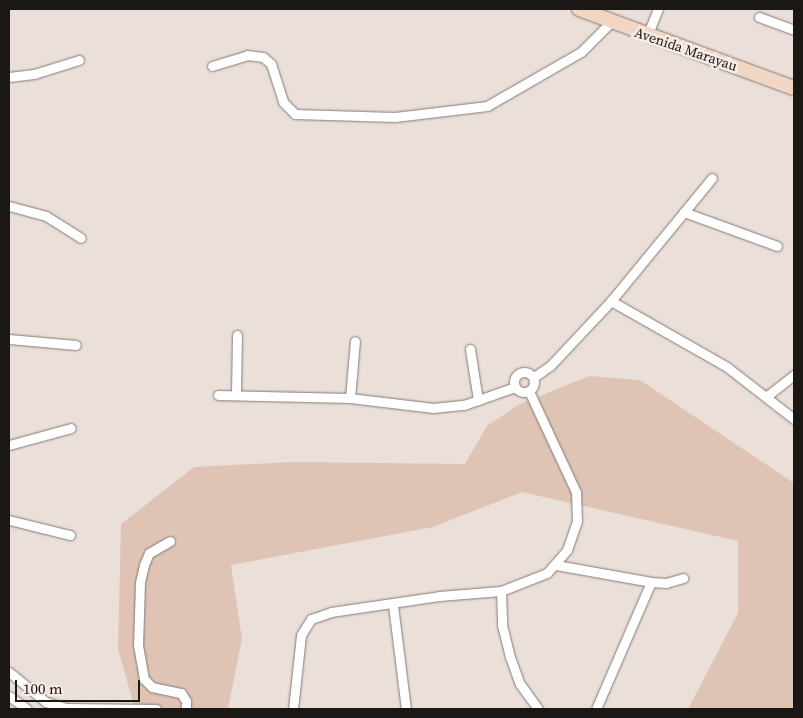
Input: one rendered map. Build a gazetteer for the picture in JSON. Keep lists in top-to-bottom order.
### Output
{
  "streets": {
    "street": ["Avenida Marayau"]
  },
  "scale_bar": "100 m"
}
